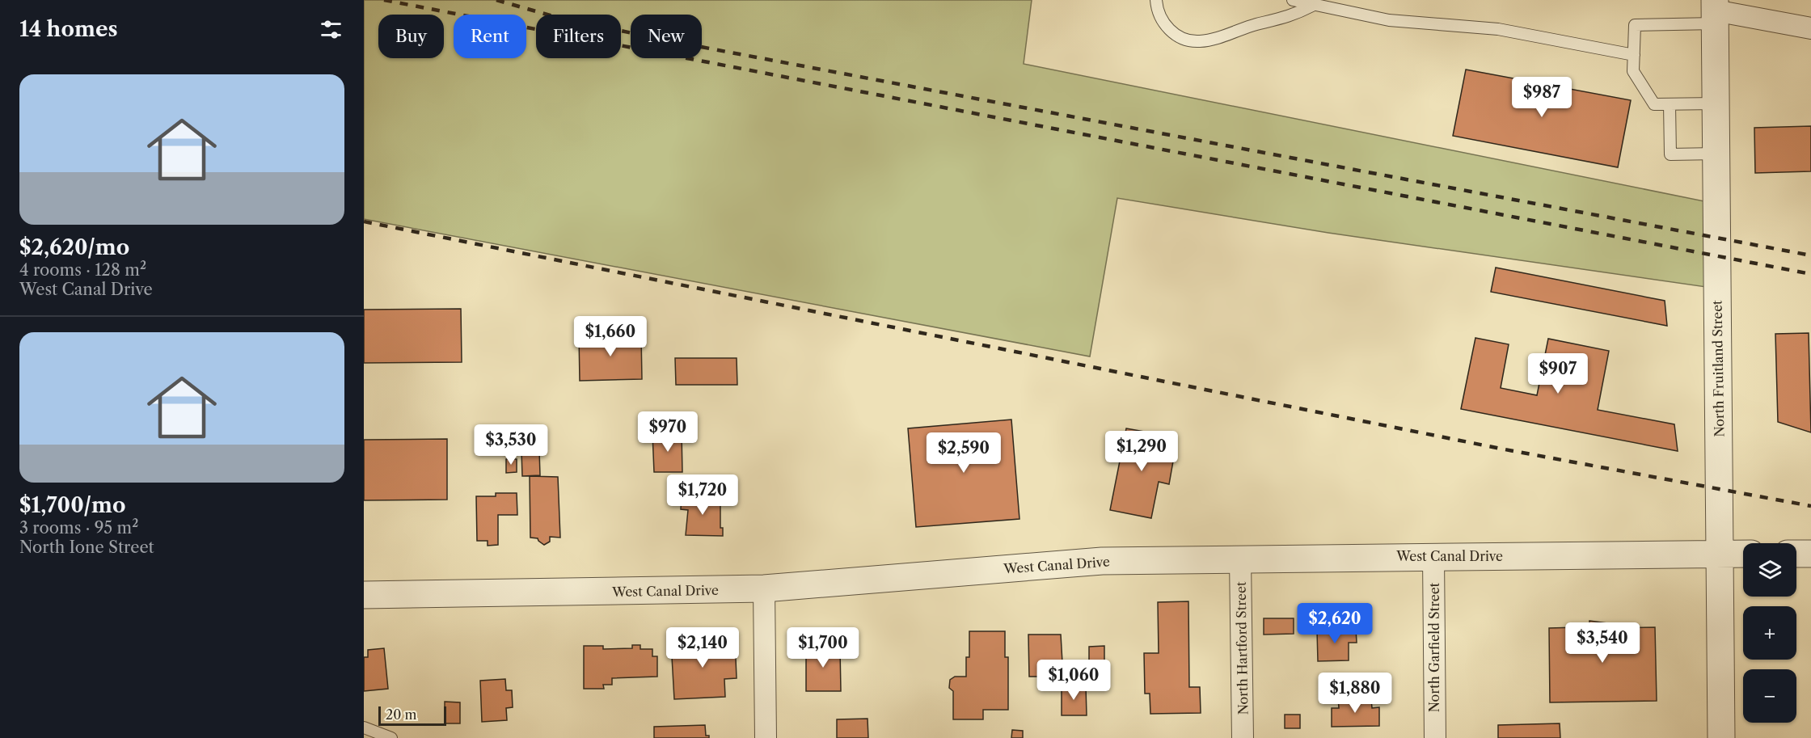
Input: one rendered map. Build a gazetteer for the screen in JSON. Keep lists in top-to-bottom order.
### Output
{
  "streets": {
    "street": [
      "North Fruitland Street",
      "West Canal Drive",
      "North Garfield Street",
      "North Hartford Street"
    ]
  },
  "crossings": [
    ["North Fruitland Street", "West Canal Drive"],
    ["West Canal Drive", "North Garfield Street"],
    ["West Canal Drive", "North Hartford Street"]
  ],
  "scale_bar": "20 m",
  "page": {
    "heading": "14 homes",
    "chip": [
      "Buy",
      "Rent",
      "Filters",
      "New"
    ],
    "list": [
      {
        "name": "$2,620/mo",
        "note": "4 rooms · 128 m² · West Canal Drive"
      },
      {
        "name": "$1,700/mo",
        "note": "3 rooms · 95 m² · North Ione Street"
      }
    ],
    "price": [
      "$987",
      "$1,660",
      "$907",
      "$970",
      "$3,530",
      "$1,290",
      "$2,590",
      "$1,720",
      "$2,620",
      "$3,540",
      "$2,140",
      "$1,700",
      "$1,060",
      "$1,880"
    ],
    "map_buttons": ["+", "−"],
    "scale": "20 m"
  }
}
